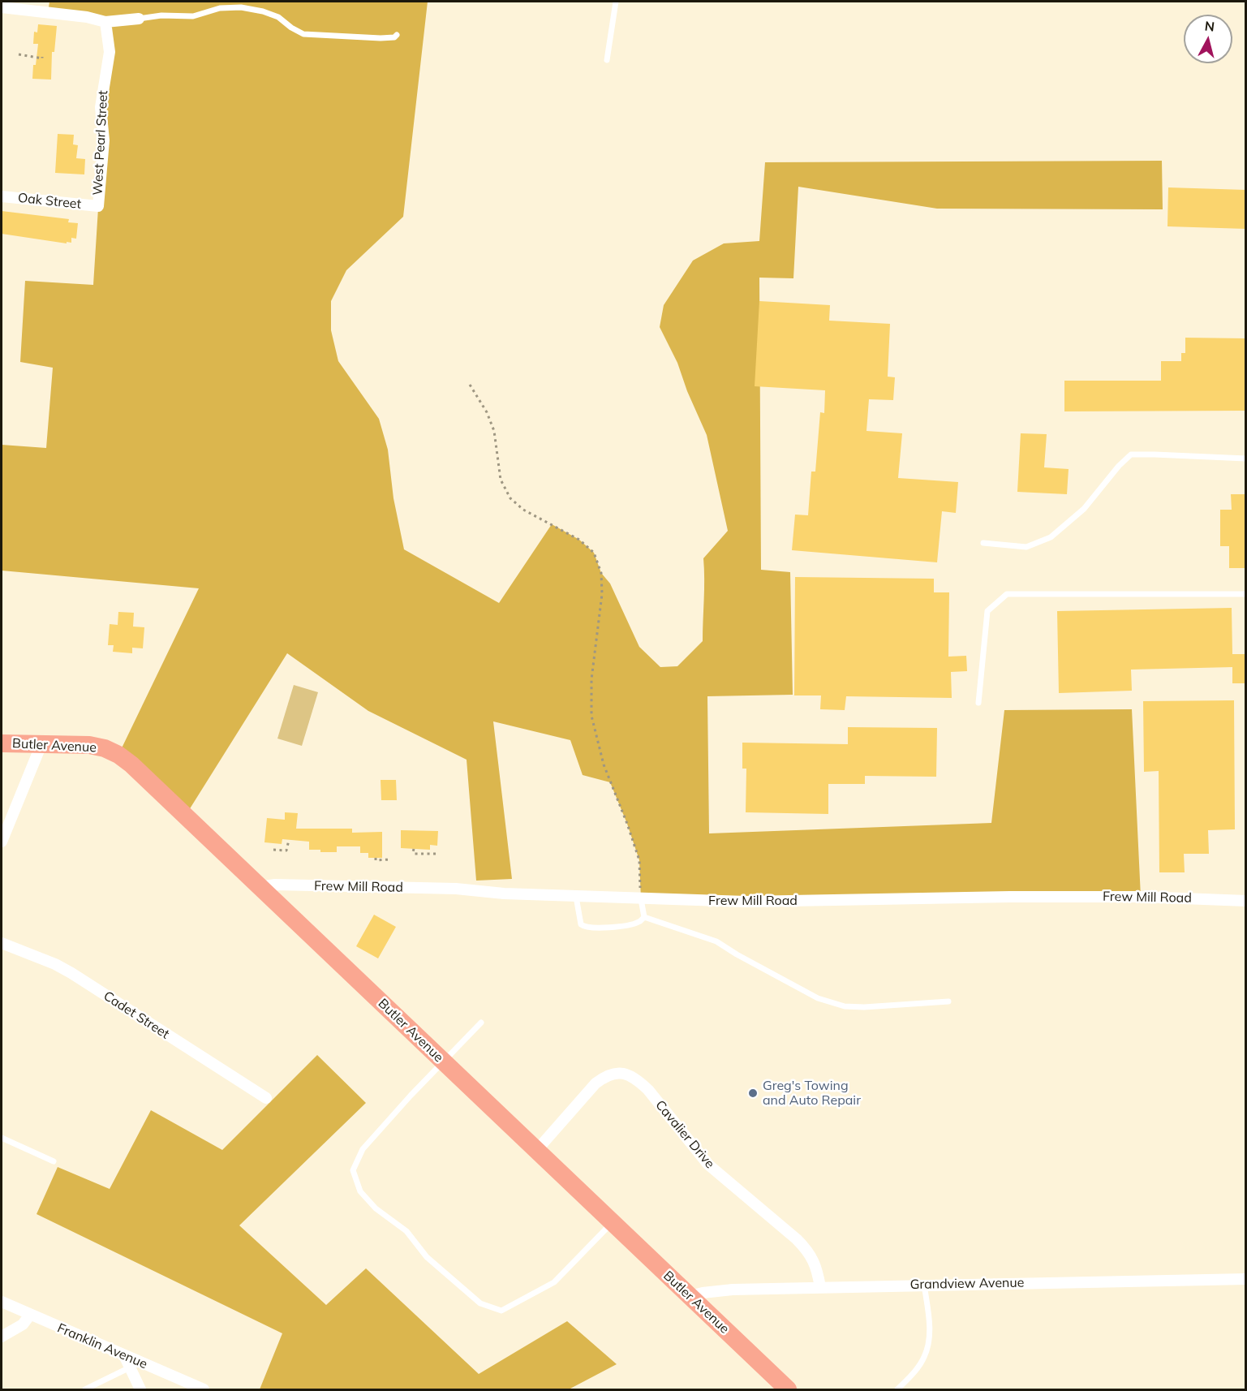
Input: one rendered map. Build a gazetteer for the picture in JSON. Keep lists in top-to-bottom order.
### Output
{
  "streets": {
    "main road": ["Butler Avenue"],
    "street": [
      "West Pearl Street",
      "Oak Street",
      "Frew Mill Road",
      "Cadet Street",
      "Cavalier Drive",
      "Grandview Avenue",
      "Franklin Avenue"
    ]
  },
  "crossings": [
    ["West Pearl Street", "Oak Street"],
    ["Butler Avenue", "Frew Mill Road"],
    ["Butler Avenue", "Cavalier Drive"],
    ["Butler Avenue", "Grandview Avenue"],
    ["Cavalier Drive", "Grandview Avenue"]
  ],
  "places": ["Greg's Towing and Auto Repair"],
  "north": "top"
}
